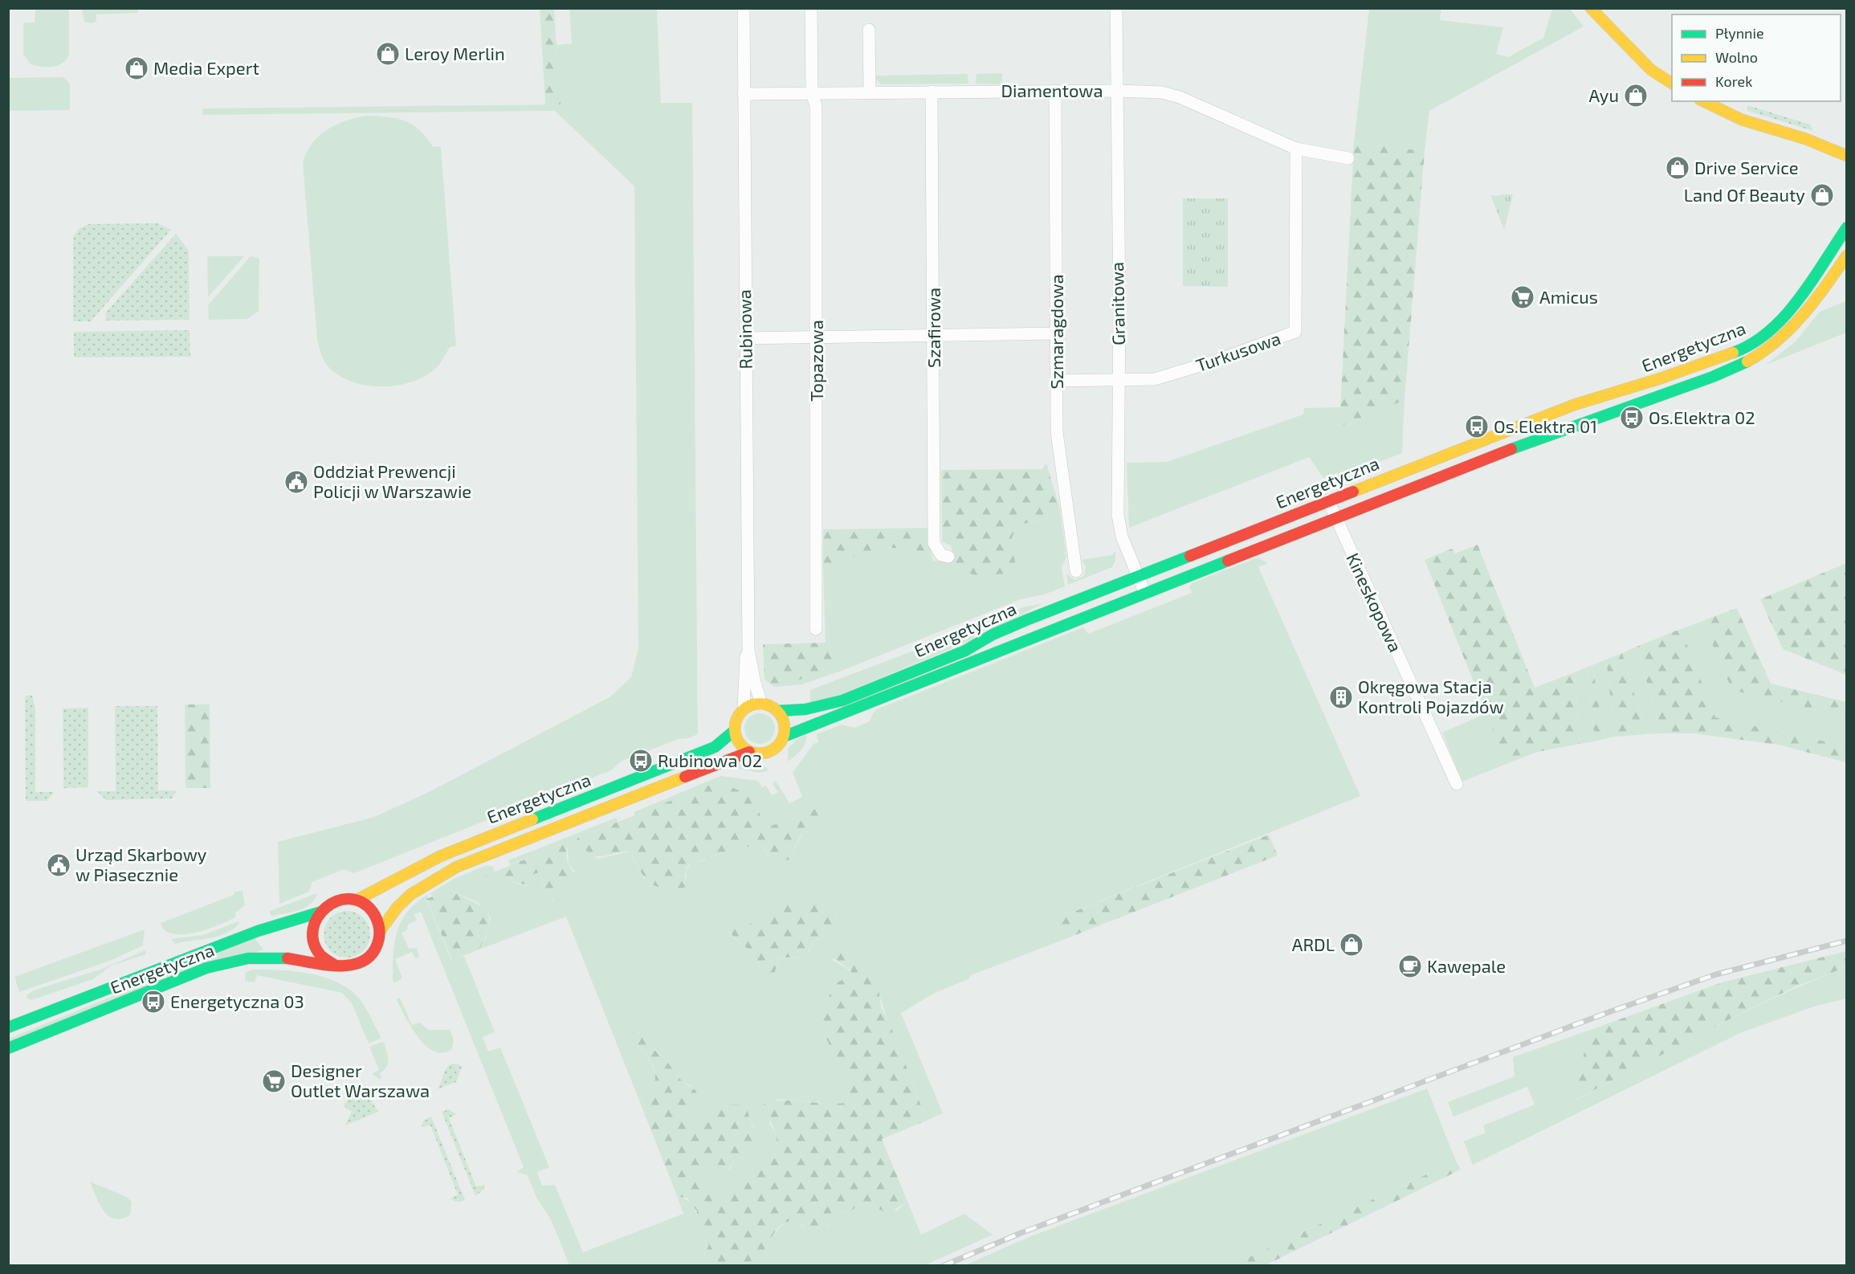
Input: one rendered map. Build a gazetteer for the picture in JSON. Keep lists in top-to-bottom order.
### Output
{
  "streets": {
    "street": [
      "Diamentowa",
      "Granitowa",
      "Szafirowa",
      "Rubinowa",
      "Szmaragdowa",
      "Energetyczna",
      "Turkusowa",
      "Topazowa",
      "Kineskopowa"
    ]
  },
  "crossings": [
    ["Diamentowa", "Granitowa"],
    ["Diamentowa", "Szafirowa"],
    ["Diamentowa", "Rubinowa"],
    ["Diamentowa", "Szmaragdowa"],
    ["Diamentowa", "Turkusowa"],
    ["Diamentowa", "Topazowa"],
    ["Granitowa", "Energetyczna"],
    ["Granitowa", "Turkusowa"],
    ["Rubinowa", "Energetyczna"],
    ["Szmaragdowa", "Turkusowa"],
    ["Energetyczna", "Kineskopowa"]
  ],
  "places": {
    "shop": [
      "Leroy Merlin",
      "Media Expert",
      "Ayu",
      "Drive Service",
      "Land Of Beauty",
      "ARDL"
    ],
    "supermarket": ["Amicus", "Designer Outlet Warszawa"],
    "bus stop": [
      "Os.Elektra 02",
      "Os.Elektra 01",
      "Rubinowa 02",
      "Energetyczna 03"
    ],
    "public building": ["Oddział Prewencji Policji w Warszawie", "Urząd Skarbowy w Piasecznie"],
    "building": ["Okręgowa Stacja Kontroli Pojazdów"],
    "cafe": ["Kawepale"]
  },
  "legend": ["Płynnie", "Wolno", "Korek"]
}
